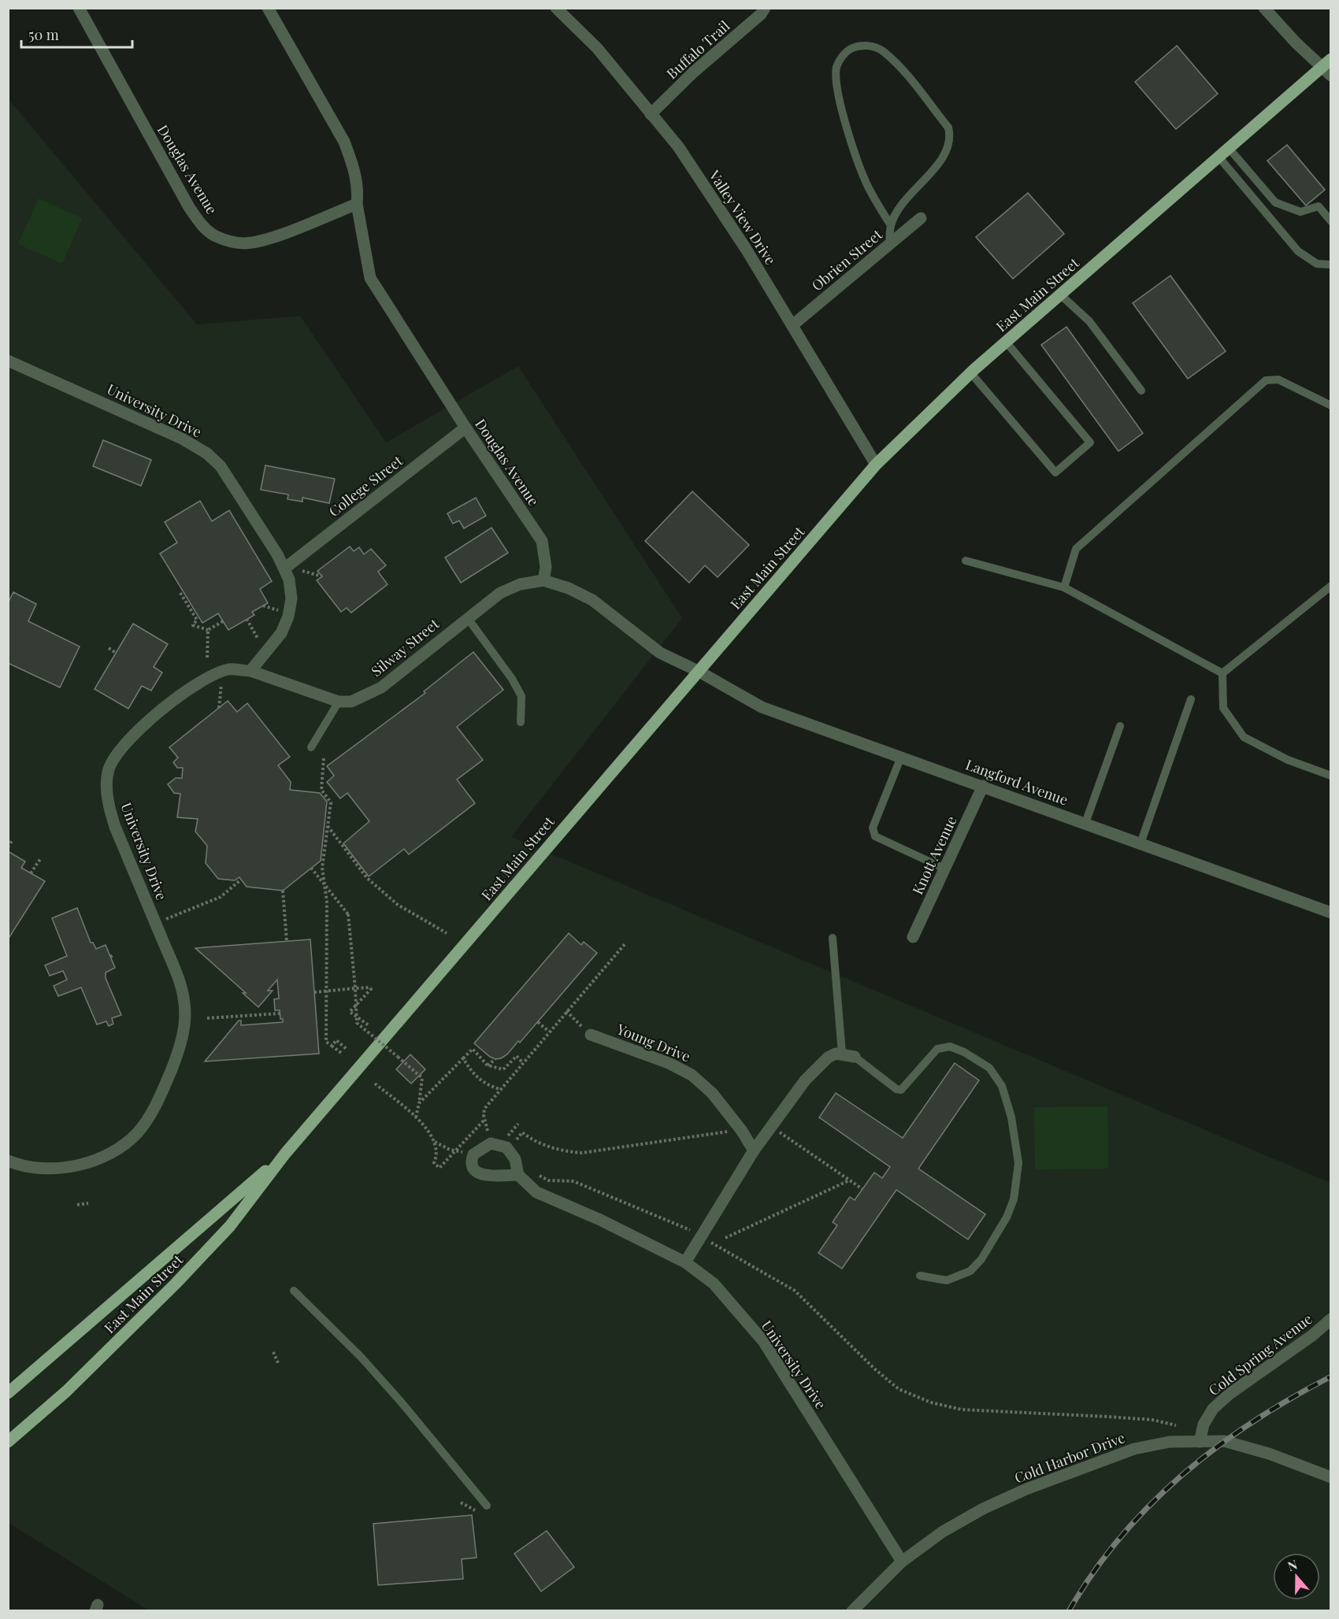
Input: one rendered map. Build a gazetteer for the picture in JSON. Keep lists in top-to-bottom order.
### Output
{
  "streets": {
    "main road": ["East Main Street"],
    "street": [
      "Buffalo Trail",
      "Douglas Avenue",
      "Valley View Drive",
      "Obrien Street",
      "University Drive",
      "College Street",
      "Silway Street",
      "Langford Avenue",
      "Knott Avenue",
      "Young Drive",
      "Cold Spring Avenue",
      "Cold Harbor Drive"
    ]
  },
  "crossings": [
    ["Buffalo Trail", "Valley View Drive"],
    ["Douglas Avenue", "College Street"],
    ["Douglas Avenue", "Silway Street"],
    ["Valley View Drive", "Obrien Street"],
    ["Valley View Drive", "East Main Street"],
    ["East Main Street", "Langford Avenue"],
    ["University Drive", "College Street"],
    ["University Drive", "Cold Harbor Drive"],
    ["Langford Avenue", "Knott Avenue"],
    ["Cold Spring Avenue", "Cold Harbor Drive"]
  ],
  "scale_bar": "50 m",
  "north": "top"
}
